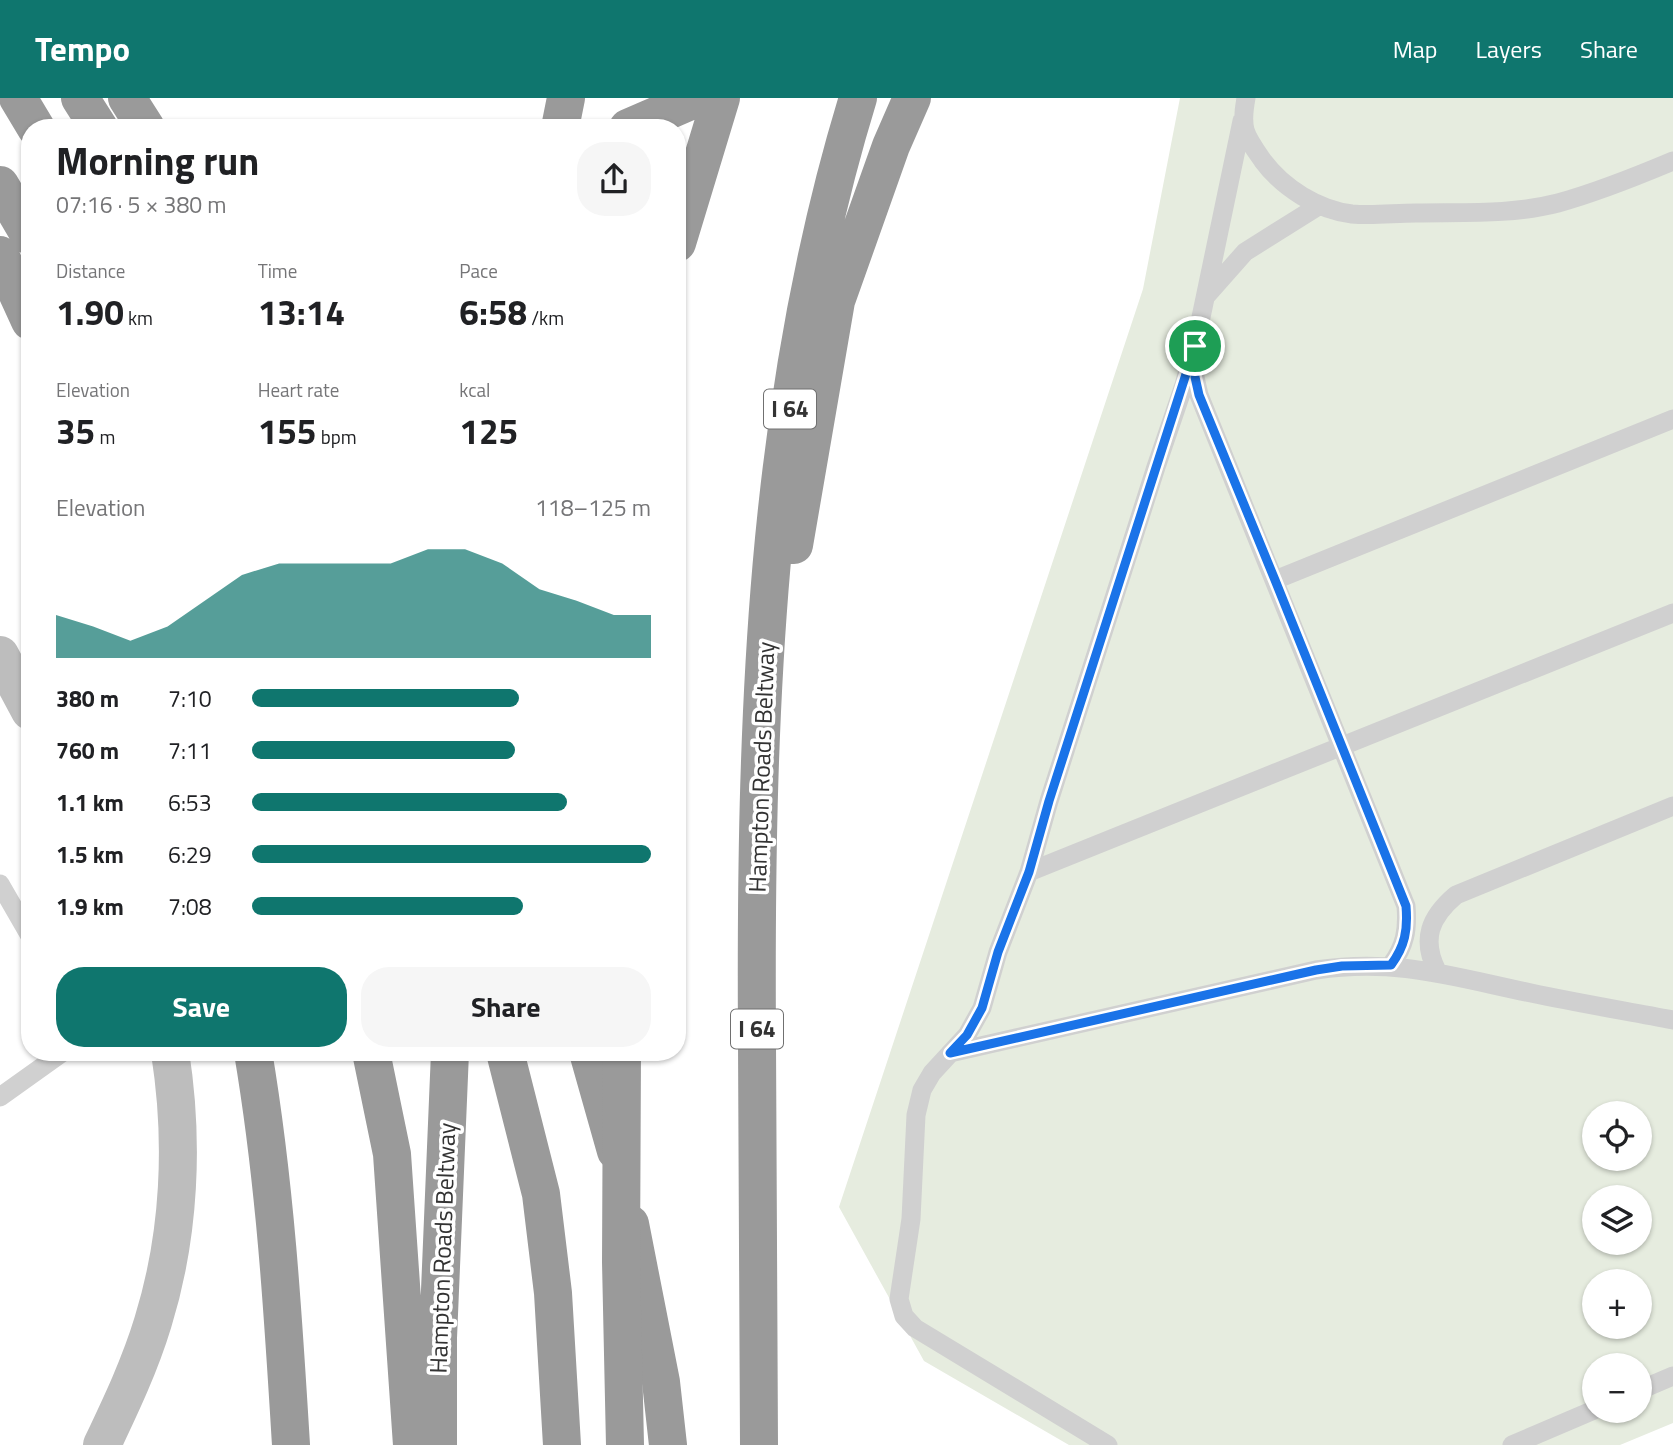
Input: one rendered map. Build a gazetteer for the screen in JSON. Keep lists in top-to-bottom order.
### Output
{
  "streets": {
    "highway": ["I 64", "Hampton Roads Beltway"]
  },
  "page": {
    "header": "Tempo",
    "nav": ["Map", "Layers", "Share"],
    "heading": ["Morning run", "07:16 · 5 × 380 m"],
    "stats": [
      ["Distance", "1.90 km"],
      ["Time", "13:14"],
      ["Pace", "6:58 /km"],
      ["Elevation", "35 m"],
      ["Heart rate", "155 bpm"],
      ["kcal", "125"]
    ],
    "chart": ["Elevation", "118–125 m"],
    "list": [
      {
        "name": "380 m",
        "note": "7:10"
      },
      {
        "name": "760 m",
        "note": "7:11"
      },
      {
        "name": "1.1 km",
        "note": "6:53"
      },
      {
        "name": "1.5 km",
        "note": "6:29"
      },
      {
        "name": "1.9 km",
        "note": "7:08"
      }
    ],
    "buttons": ["Save", "Share"],
    "map_buttons": ["+", "−"]
  }
}
